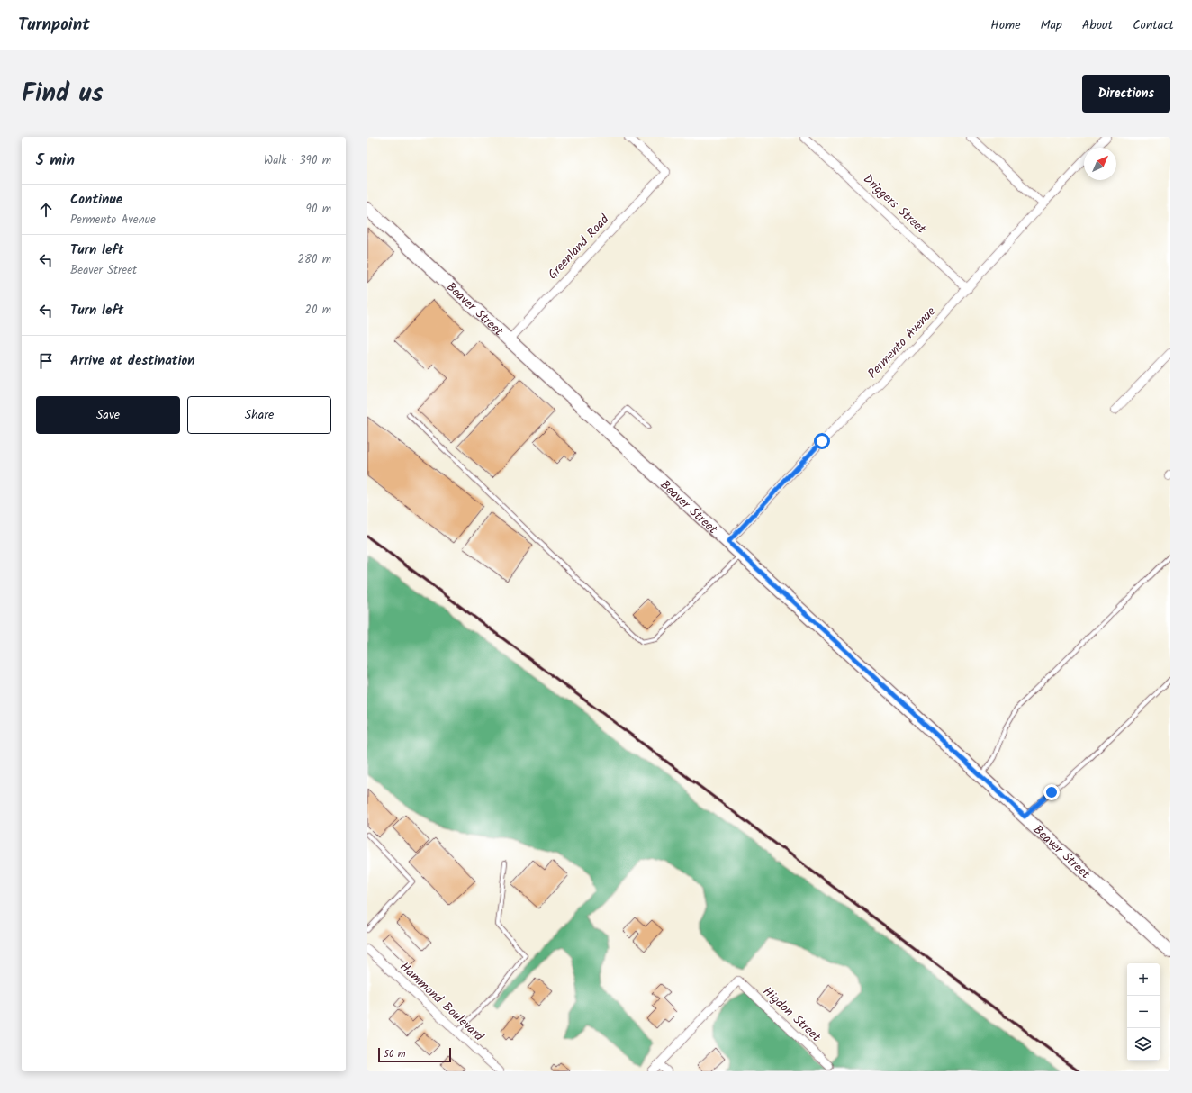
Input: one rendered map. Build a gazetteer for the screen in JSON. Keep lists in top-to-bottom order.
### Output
{
  "streets": {
    "main road": ["Beaver Street"],
    "street": [
      "Driggers Street",
      "Greenland Road",
      "Permento Avenue",
      "Hammond Boulevard",
      "Higdon Street"
    ]
  },
  "crossings": [
    ["Driggers Street", "Permento Avenue"],
    ["Greenland Road", "Beaver Street"],
    ["Beaver Street", "Permento Avenue"]
  ],
  "scale_bar": "50 m",
  "north": "top right",
  "page": {
    "header": "Turnpoint",
    "nav": [
      "Home",
      "Map",
      "About",
      "Contact"
    ],
    "title": "Find us",
    "buttons": [
      "Directions",
      ["Save", "Share"]
    ],
    "heading": ["5 min", "Walk · 390 m"],
    "list": [
      ["Continue", "Permento Avenue", "90 m"],
      ["Turn left", "Beaver Street", "280 m"],
      ["Turn left", "20 m"],
      "Arrive at destination"
    ],
    "map_buttons": ["+", "−"],
    "scale": "50 m"
  }
}
